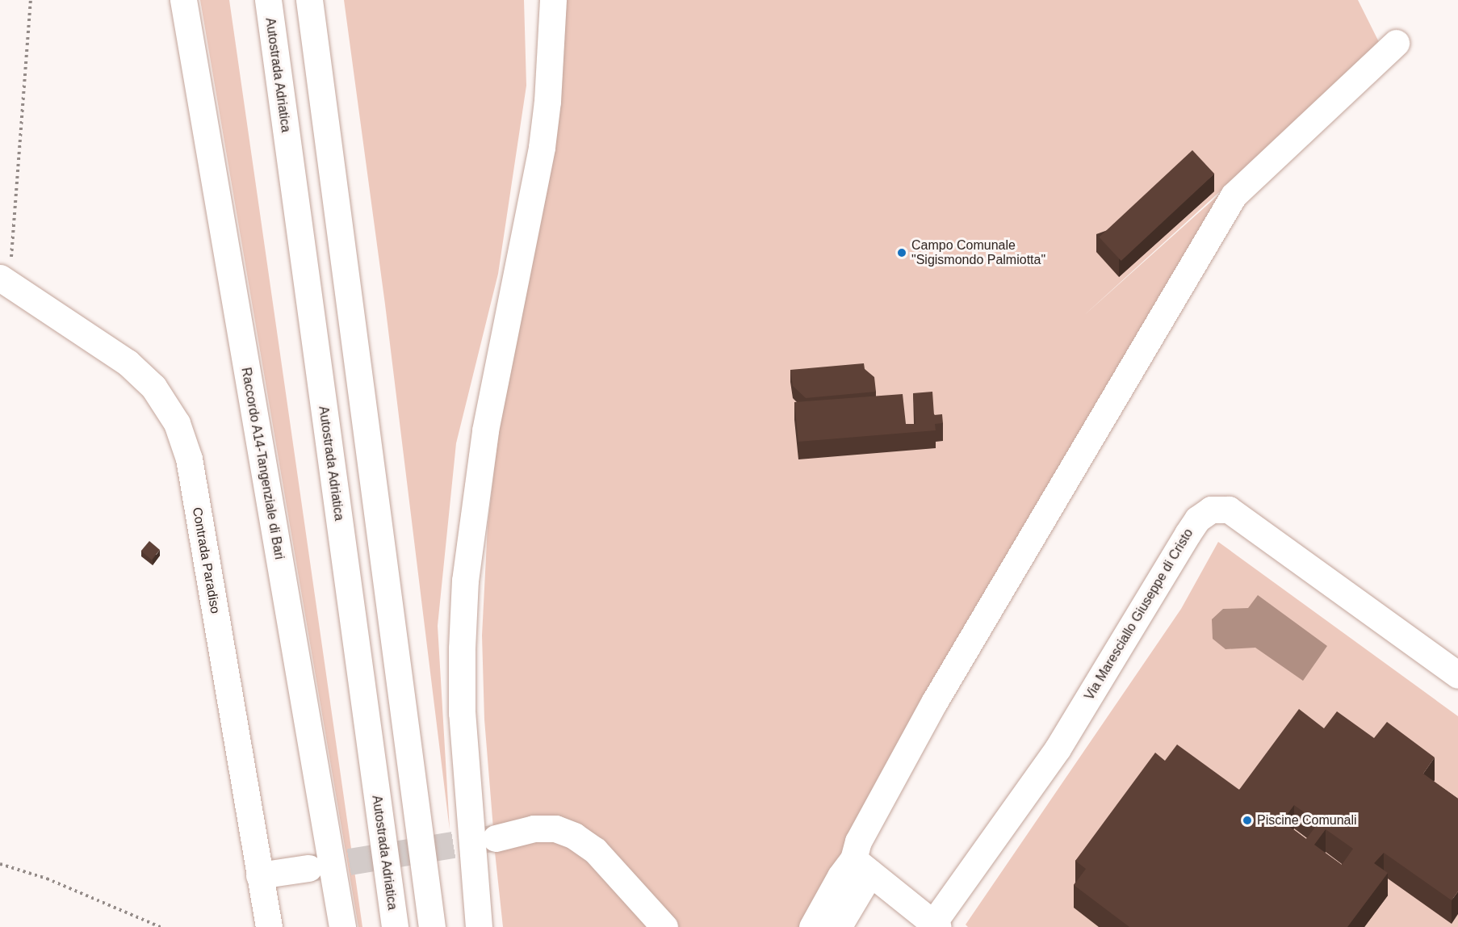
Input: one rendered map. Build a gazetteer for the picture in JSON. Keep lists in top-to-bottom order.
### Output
{
  "streets": {
    "main road": [
      "Autostrada Adriatica",
      "Raccordo A14-Tangenziale di Bari",
      "Contrada Paradiso",
      "Via Maresciallo Giuseppe di Cristo"
    ]
  },
  "places": ["Campo Comunale \"Sigismondo Palmiotta\"", "Piscine Comunali"]
}
